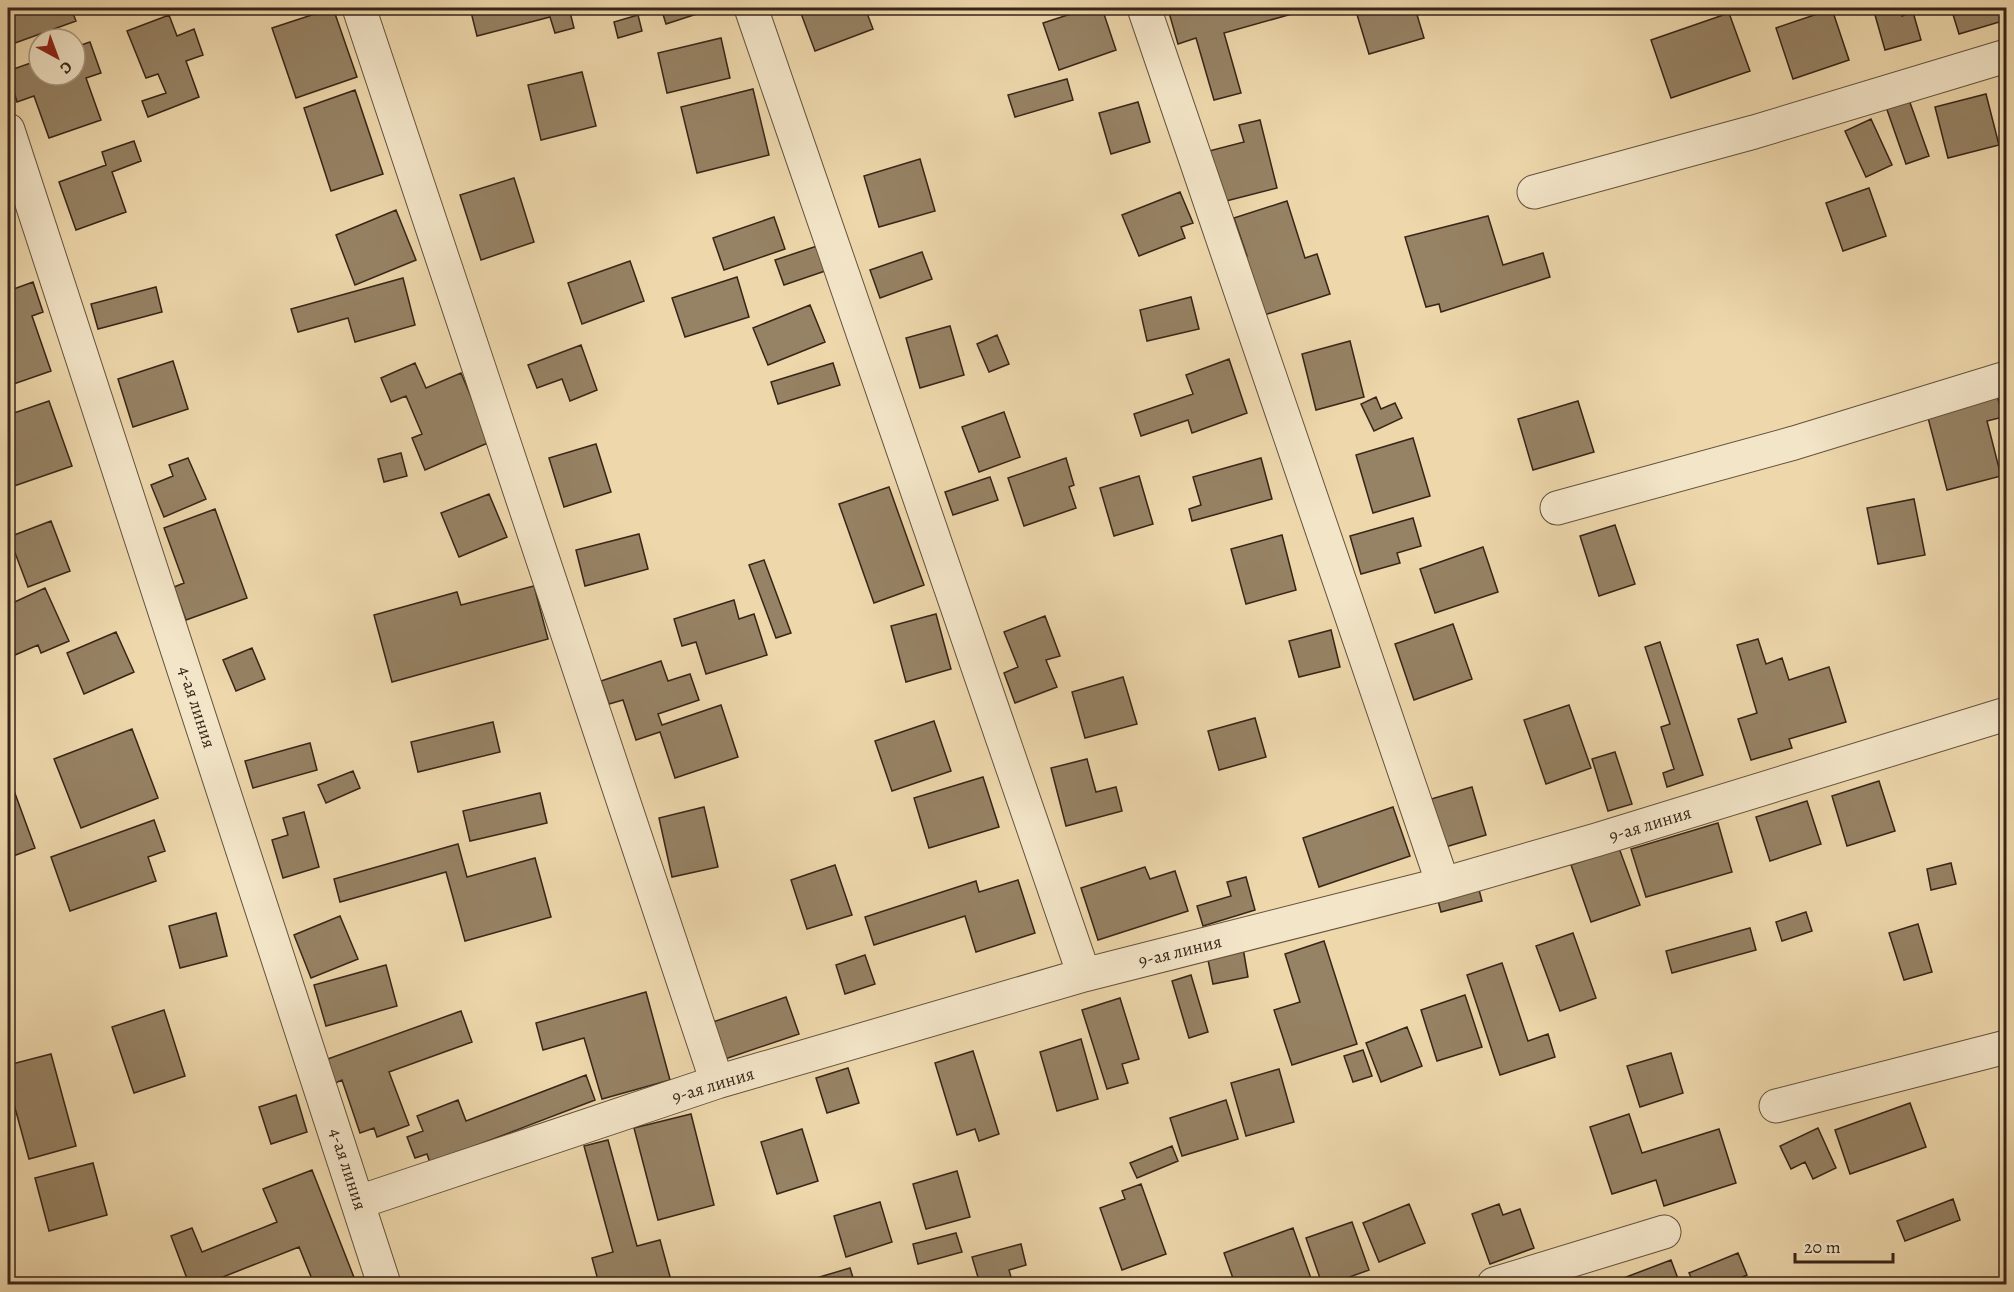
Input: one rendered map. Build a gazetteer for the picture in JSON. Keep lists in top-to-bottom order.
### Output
{
  "streets": {
    "street": ["4-ая линия", "9-ая линия"]
  },
  "crossings": [
    ["4-ая линия", "9-ая линия"]
  ],
  "scale_bar": "20 m",
  "north": "bottom right"
}
